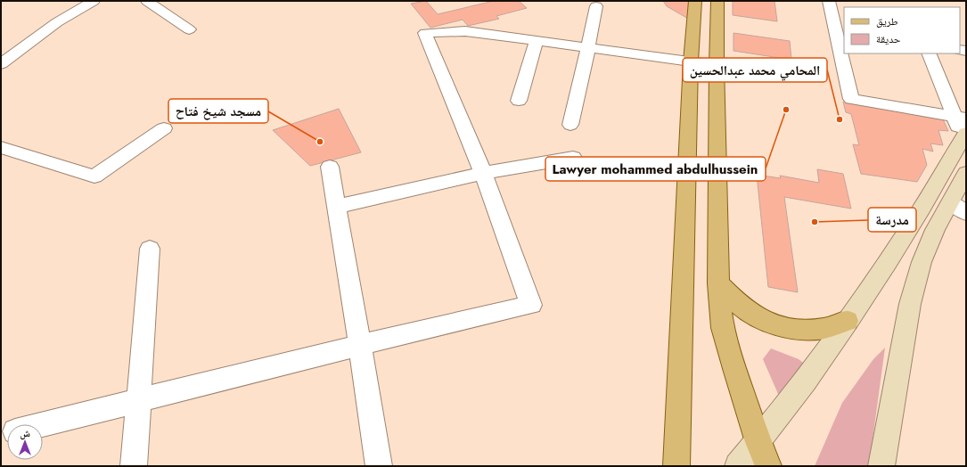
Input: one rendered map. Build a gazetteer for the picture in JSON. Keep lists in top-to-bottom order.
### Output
{
  "places": [
    "Lawyer mohammed abdulhussein",
    "المحامي محمد عبدالحسين",
    "مسجد شيخ فتاح",
    "مدرسة"
  ],
  "legend": ["طريق", "حديقة"],
  "north": "top"
}
